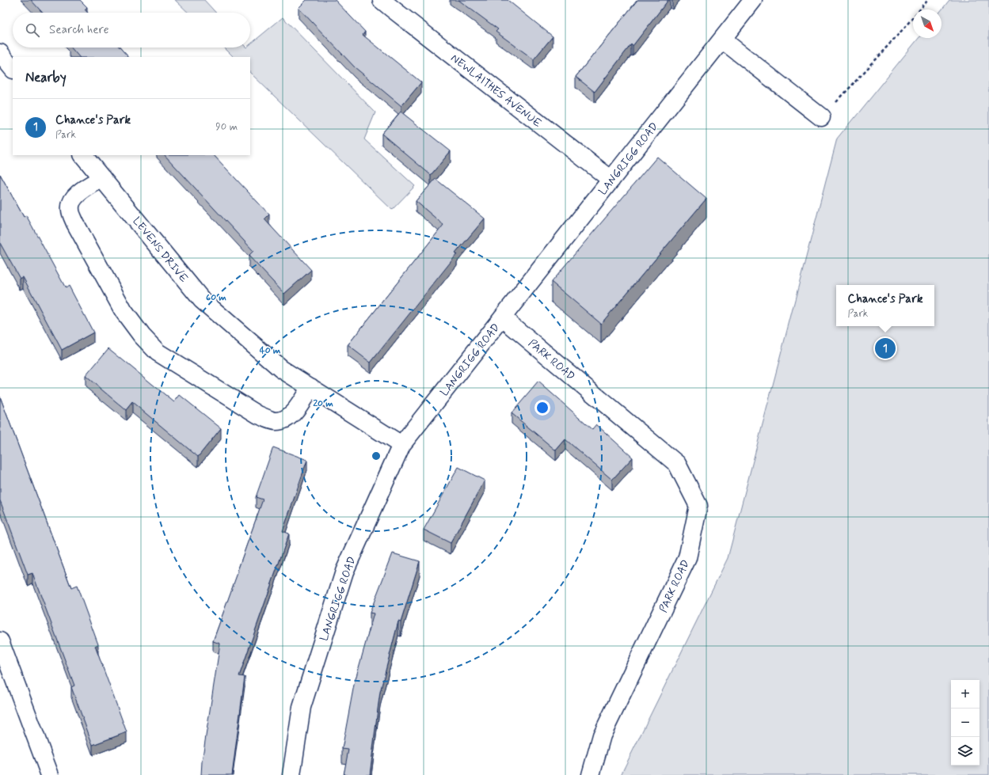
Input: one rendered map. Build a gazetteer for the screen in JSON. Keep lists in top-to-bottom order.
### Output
{
  "streets": {
    "street": [
      "NEWLAITHES AVENUE",
      "LANGRIGG ROAD",
      "LEVENS DRIVE",
      "PARK ROAD"
    ]
  },
  "crossings": [
    ["NEWLAITHES AVENUE", "LANGRIGG ROAD"],
    ["LANGRIGG ROAD", "LEVENS DRIVE"],
    ["LANGRIGG ROAD", "PARK ROAD"]
  ],
  "north": "bottom right",
  "page": {
    "search": "Search here",
    "heading": "Nearby",
    "list": [
      {
        "mark": "1",
        "name": "Chance's Park",
        "note": "Park",
        "value": "90 m"
      }
    ],
    "popup": ["Chance's Park", "Park"],
    "pins": "1",
    "map_buttons": ["+", "−"]
  },
  "rings": ["60 m", "40 m", "20 m"]
}
